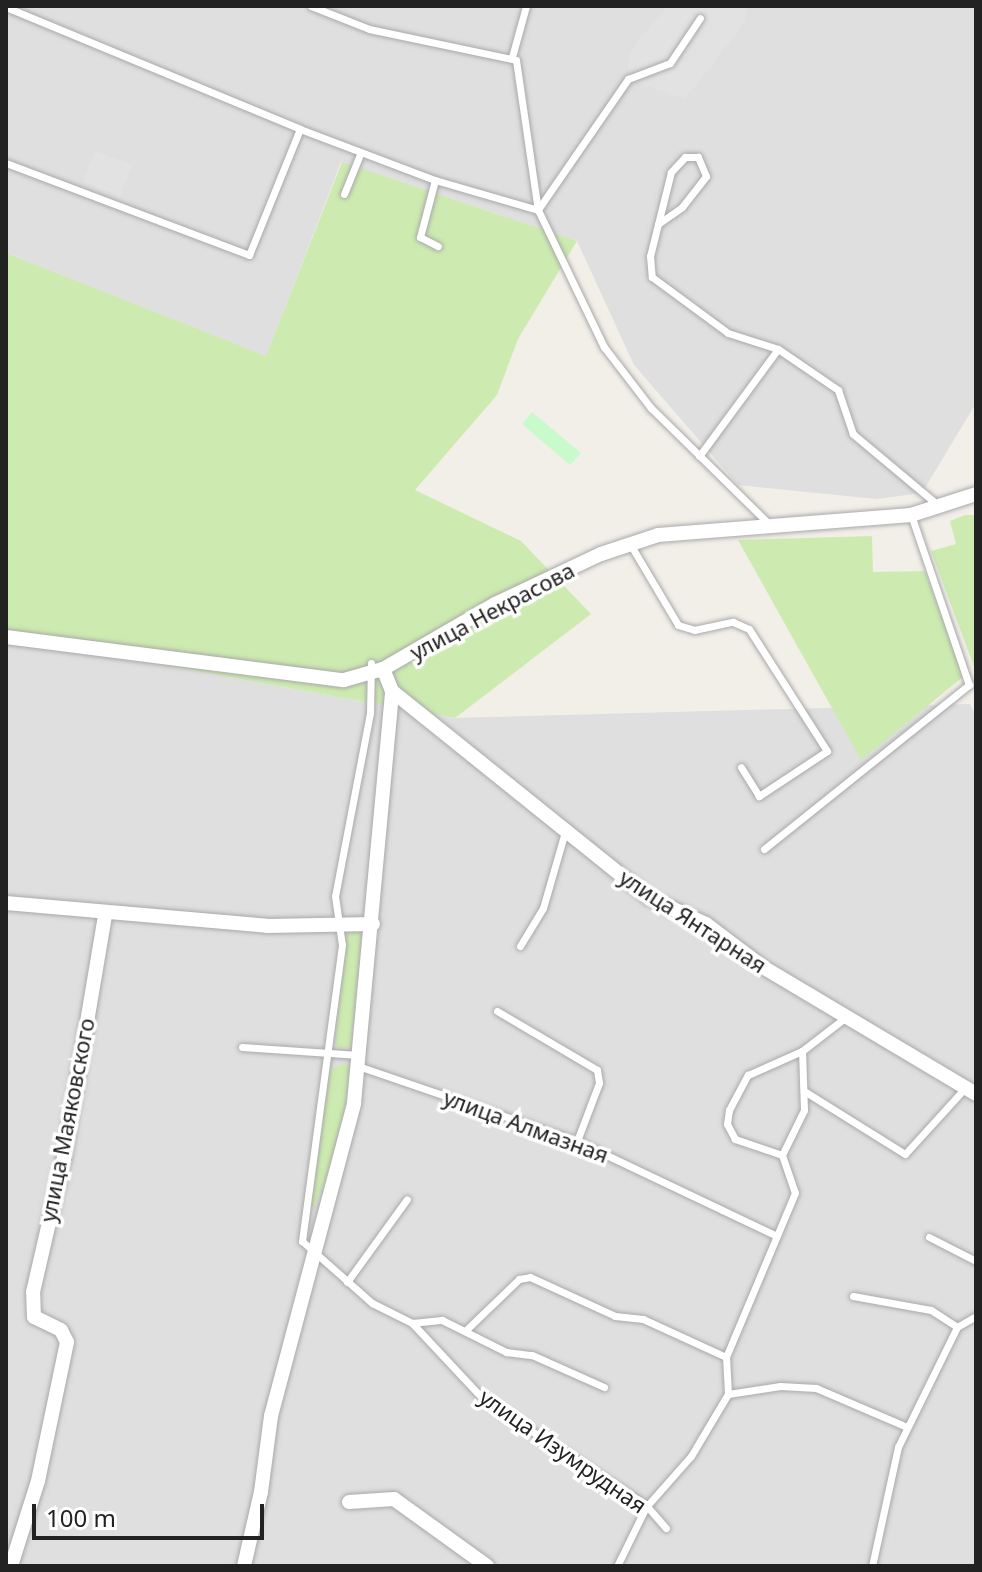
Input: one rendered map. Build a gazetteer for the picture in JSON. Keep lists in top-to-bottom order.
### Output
{
  "streets": {
    "street": ["улица Некрасова", "улица Янтарная", "улица Маяковского"],
    "lane": ["улица Алмазная", "улица Изумрудная"]
  },
  "scale_bar": "100 m"
}
